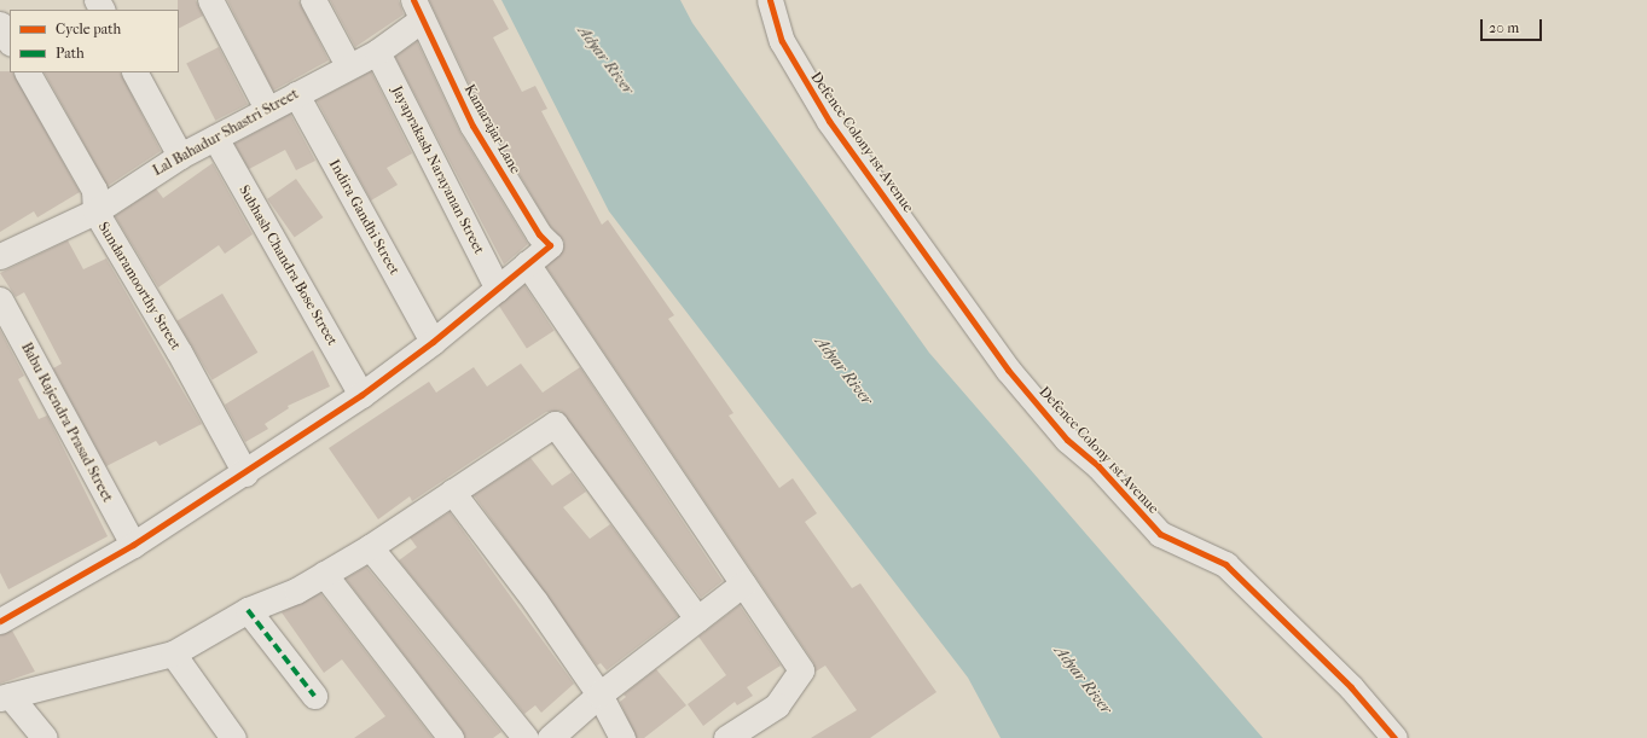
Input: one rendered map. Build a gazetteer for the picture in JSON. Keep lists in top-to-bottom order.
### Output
{
  "streets": {
    "street": [
      "Kamarajar Lane",
      "Lal Bahadur Shastri Street",
      "Defence Colony 1st Avenue",
      "Jayaprakash Narayanan Street",
      "Indira Gandhi Street",
      "Subhash Chandra Bose Street",
      "Sundaramoorthy Street",
      "Babu Rajendra Prasad Street"
    ]
  },
  "crossings": [
    ["Kamarajar Lane", "Lal Bahadur Shastri Street"],
    ["Lal Bahadur Shastri Street", "Jayaprakash Narayanan Street"],
    ["Lal Bahadur Shastri Street", "Indira Gandhi Street"],
    ["Lal Bahadur Shastri Street", "Subhash Chandra Bose Street"],
    ["Lal Bahadur Shastri Street", "Sundaramoorthy Street"]
  ],
  "water": ["Adyar River"],
  "legend": ["Cycle path", "Path"],
  "scale_bar": "20 m"
}
